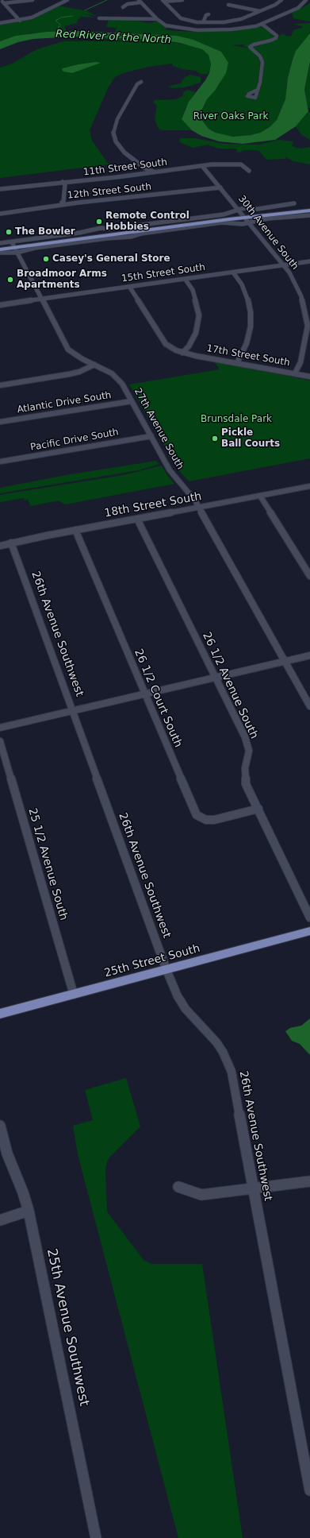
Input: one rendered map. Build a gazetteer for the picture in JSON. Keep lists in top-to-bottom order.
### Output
{
  "streets": {
    "main road": ["25th Street South"],
    "street": [
      "11th Street South",
      "12th Street South",
      "30th Avenue South",
      "15th Street South",
      "17th Street South",
      "Atlantic Drive South",
      "27th Avenue South",
      "Pacific Drive South",
      "18th Street South",
      "26th Avenue Southwest",
      "26 1/2 Avenue South",
      "26 1/2 Court South",
      "25 1/2 Avenue South",
      "25th Avenue Southwest"
    ]
  },
  "crossings": [
    ["11th Street South", "30th Avenue South"],
    ["12th Street South", "30th Avenue South"],
    ["30th Avenue South", "15th Street South"],
    ["30th Avenue South", "17th Street South"],
    ["15th Street South", "17th Street South"],
    ["15th Street South", "27th Avenue South"],
    ["Atlantic Drive South", "27th Avenue South"],
    ["27th Avenue South", "Pacific Drive South"],
    ["27th Avenue South", "18th Street South"],
    ["18th Street South", "26th Avenue Southwest"],
    ["18th Street South", "26 1/2 Avenue South"],
    ["18th Street South", "26 1/2 Court South"],
    ["26th Avenue Southwest", "25th Street South"],
    ["26 1/2 Avenue South", "26 1/2 Court South"],
    ["25 1/2 Avenue South", "25th Street South"]
  ],
  "water": ["Red River of the North"],
  "parks": ["River Oaks Park", "Brunsdale Park"],
  "places": [
    "Remote Control Hobbies",
    "The Bowler",
    "Casey's General Store",
    "Broadmoor Arms Apartments",
    "Pickle Ball Courts"
  ]
}
